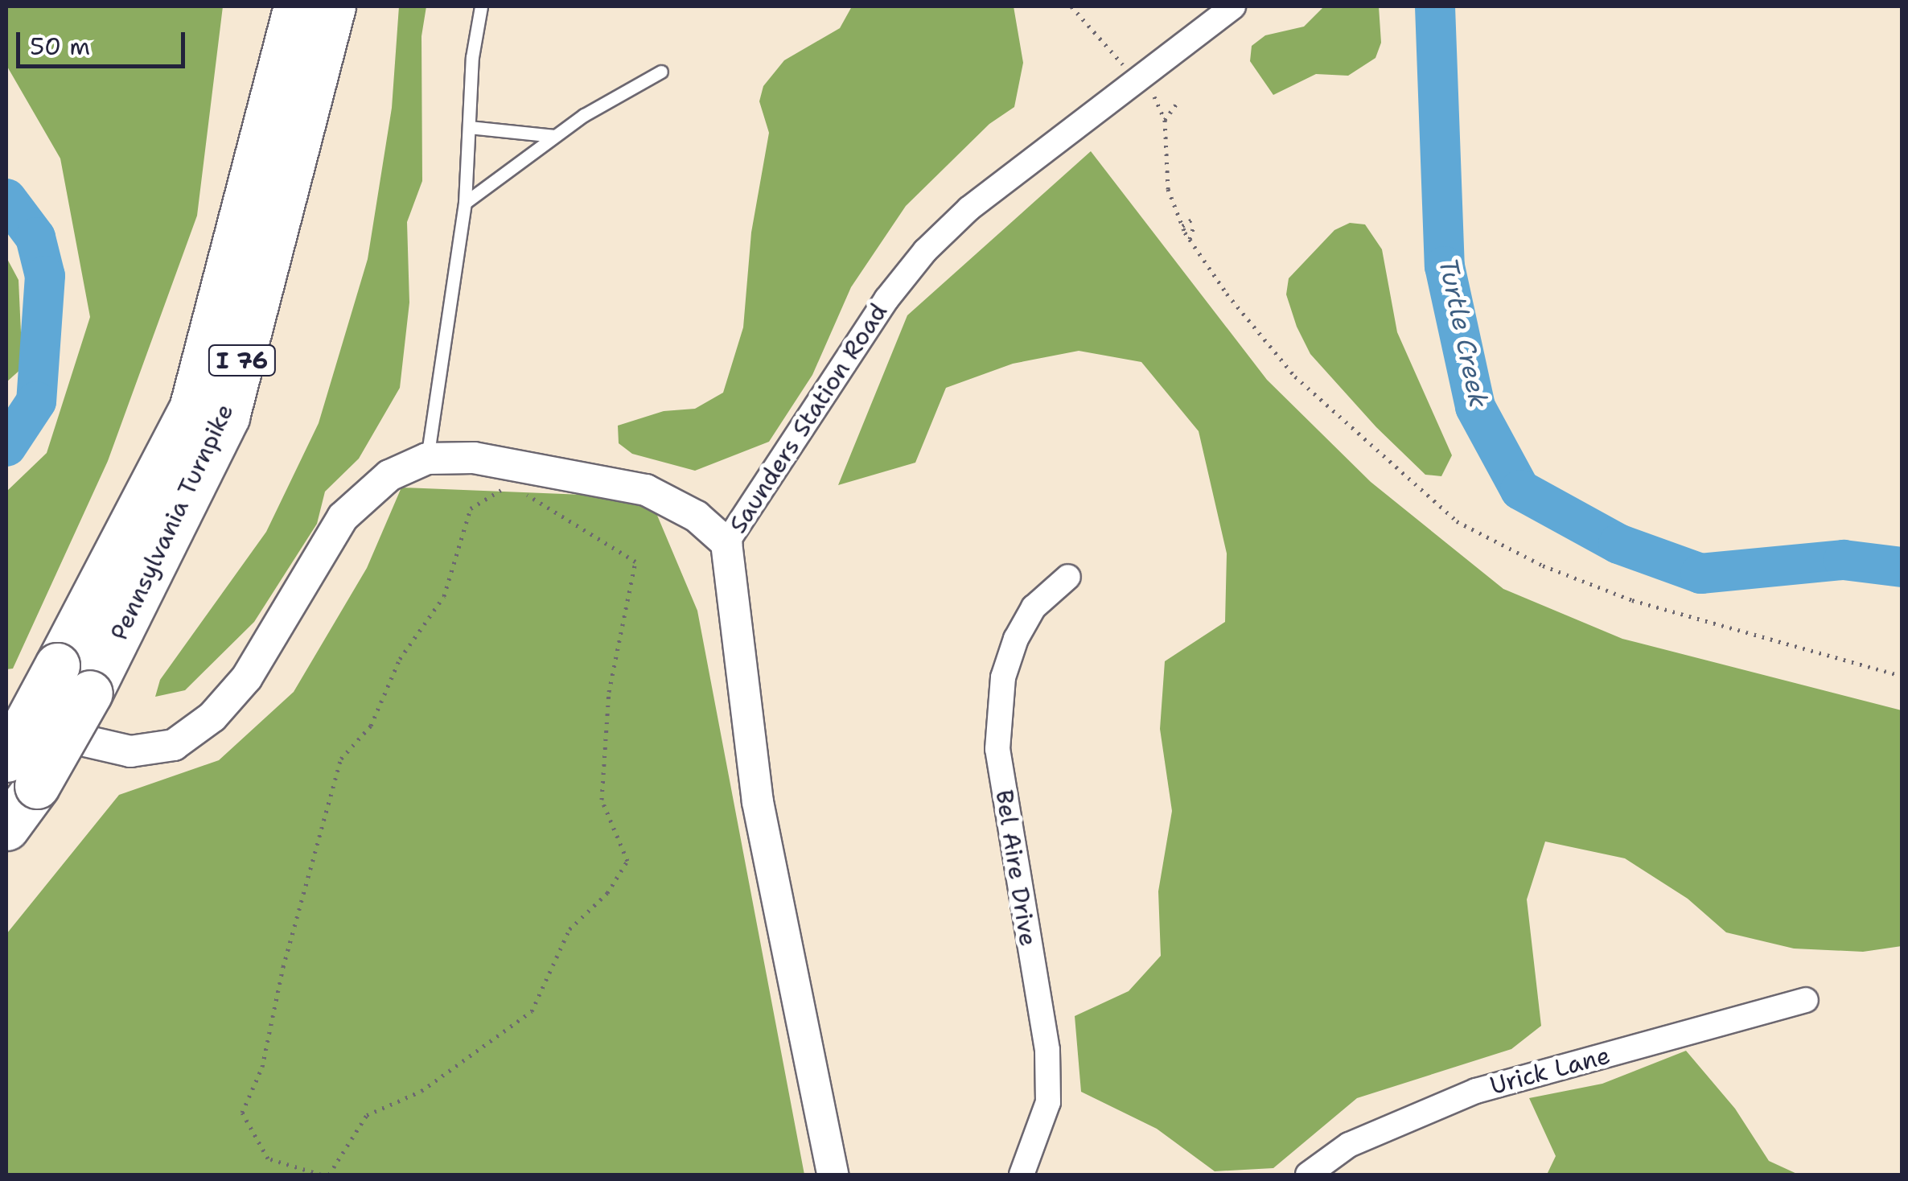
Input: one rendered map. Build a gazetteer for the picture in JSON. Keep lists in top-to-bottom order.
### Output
{
  "streets": {
    "highway": ["I 76", "Pennsylvania Turnpike"],
    "street": ["Saunders Station Road", "Bel Aire Drive", "Urick Lane"]
  },
  "water": ["Turtle Creek"],
  "scale_bar": "50 m"
}
